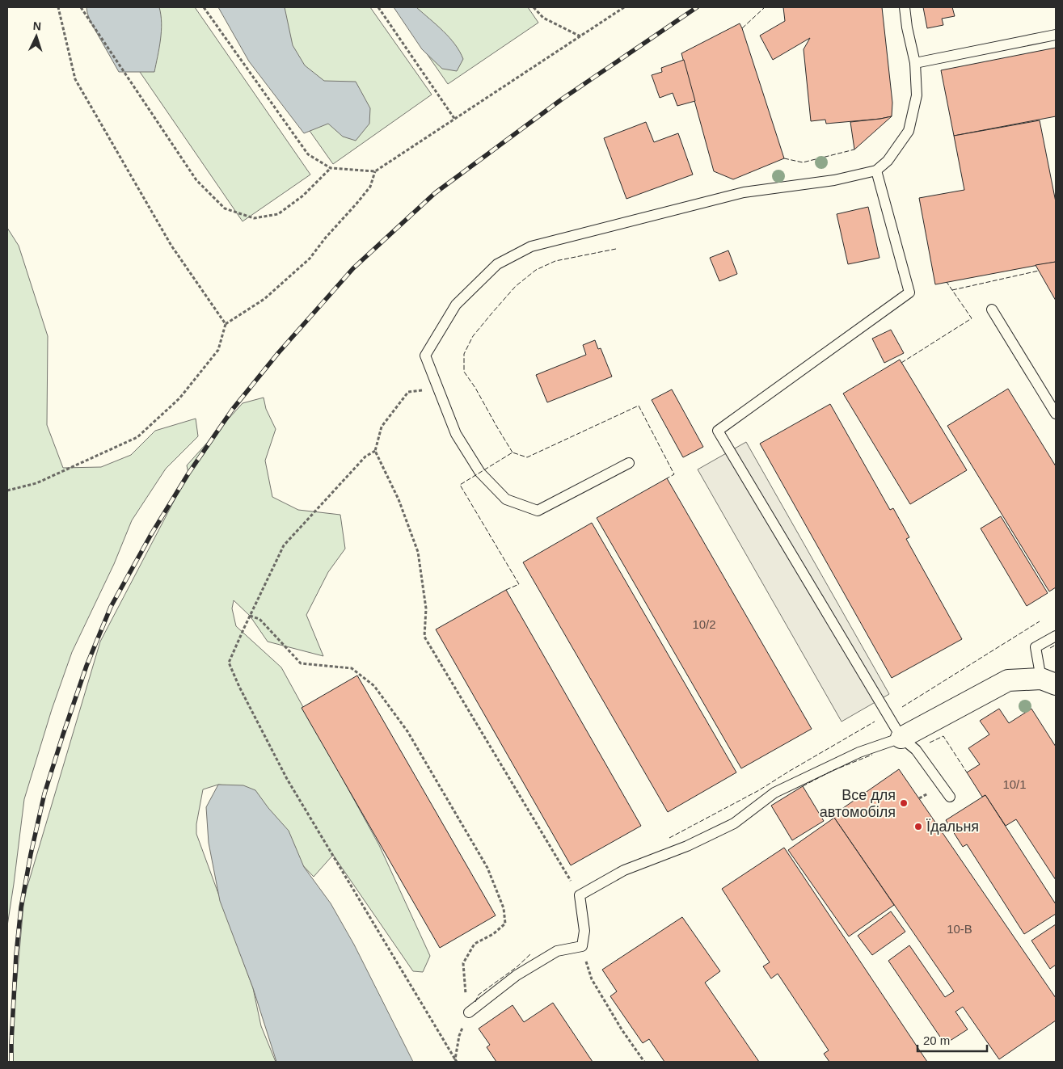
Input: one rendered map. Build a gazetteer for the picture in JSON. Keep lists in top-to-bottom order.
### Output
{
  "places": ["Все для автомобіля", "Їдальня"],
  "house_numbers": ["10/2", "10/1", "10-В"],
  "scale_bar": "20 m",
  "north": "top"
}
